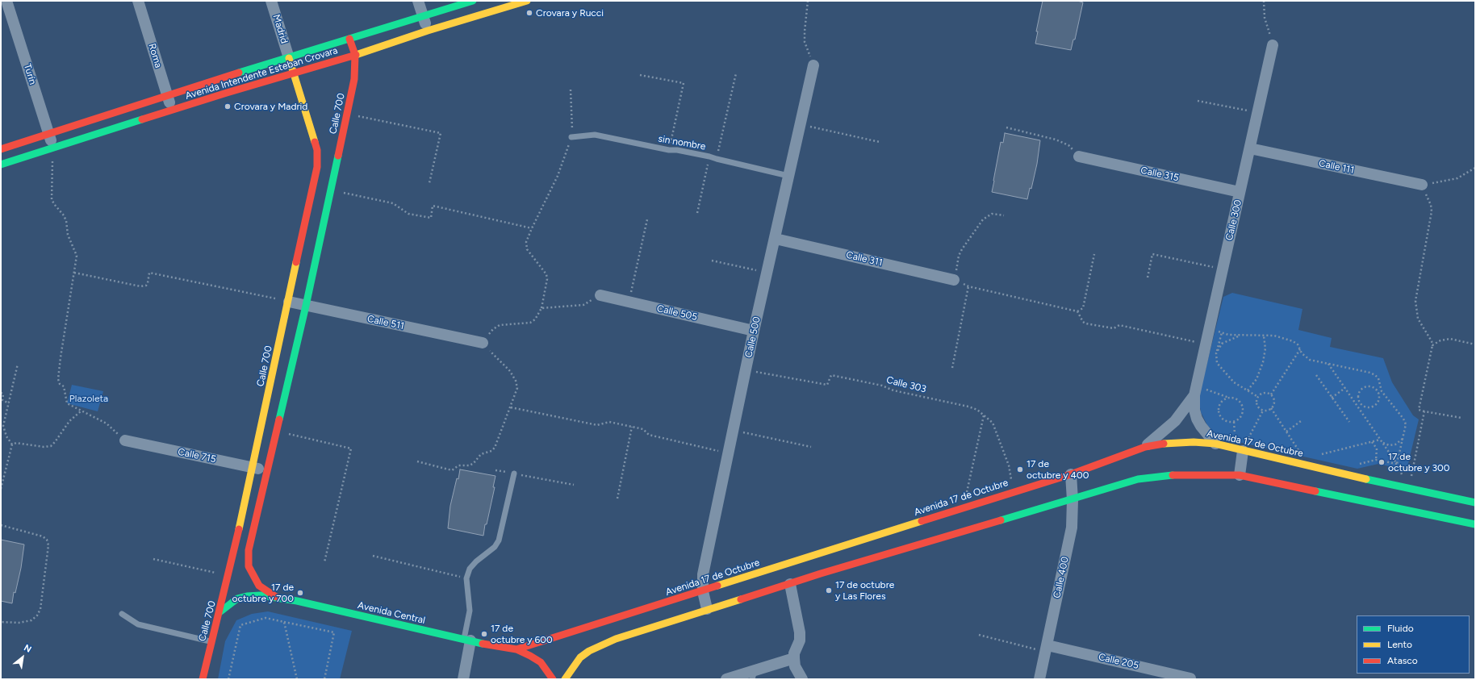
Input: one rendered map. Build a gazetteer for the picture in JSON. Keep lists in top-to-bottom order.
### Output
{
  "streets": {
    "main road": [
      "Avenida Intendente Esteban Crovara",
      "Calle 700",
      "Avenida 17 de Octubre",
      "Avenida Central"
    ],
    "street": [
      "Madrid",
      "Roma",
      "Turín",
      "Calle 111",
      "Calle 315",
      "Calle 300",
      "Calle 311",
      "Calle 505",
      "Calle 511",
      "Calle 500",
      "Calle 715",
      "Calle 400",
      "Calle 205"
    ],
    "lane": ["sin nombre"],
    "path": ["Calle 303"]
  },
  "crossings": [
    ["Madrid", "Avenida Intendente Esteban Crovara"],
    ["Madrid", "Calle 700"],
    ["Roma", "Avenida Intendente Esteban Crovara"],
    ["Avenida Intendente Esteban Crovara", "Turín"],
    ["Avenida Intendente Esteban Crovara", "Calle 700"],
    ["Calle 700", "Calle 511"],
    ["Calle 700", "Calle 715"],
    ["Calle 700", "Avenida Central"],
    ["sin nombre", "Calle 500"],
    ["Calle 111", "Calle 300"],
    ["Calle 315", "Calle 300"],
    ["Calle 311", "Calle 500"],
    ["Calle 505", "Calle 500"],
    ["Calle 500", "Calle 303"],
    ["Calle 500", "Avenida 17 de Octubre"],
    ["Calle 303", "Avenida 17 de Octubre"],
    ["Avenida 17 de Octubre", "Calle 400"],
    ["Avenida 17 de Octubre", "Avenida Central"],
    ["Calle 400", "Calle 205"]
  ],
  "parks": ["Plazoleta"],
  "places": [
    "Crovara y Rucci",
    "Crovara y Madrid",
    "17 de octubre y 300",
    "17 de octubre y 400",
    "17 de octubre y Las Flores",
    "17 de octubre y 700",
    "17 de octubre y 600"
  ],
  "legend": ["Fluido", "Lento", "Atasco"],
  "north": "top right"
}
